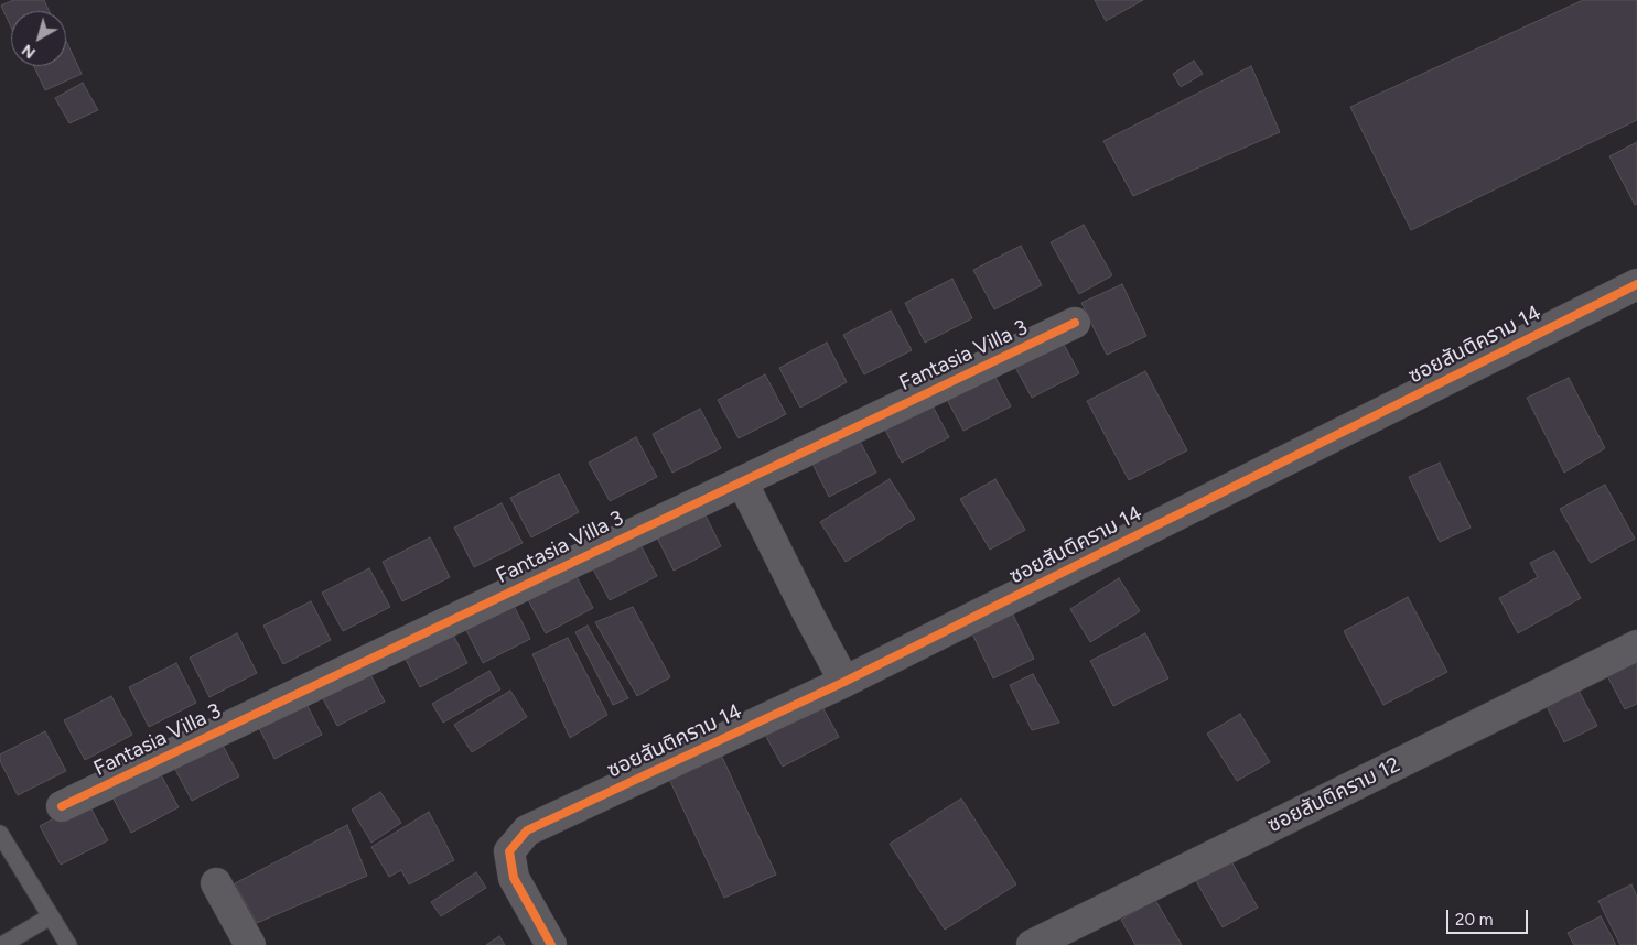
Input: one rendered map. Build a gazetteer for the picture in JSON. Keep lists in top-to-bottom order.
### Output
{
  "streets": {
    "street": ["ซอยสันติคราม 14", "Fantasia Villa 3", "ซอยสันติคราม 12"]
  },
  "scale_bar": "20 m",
  "north": "bottom left"
}
